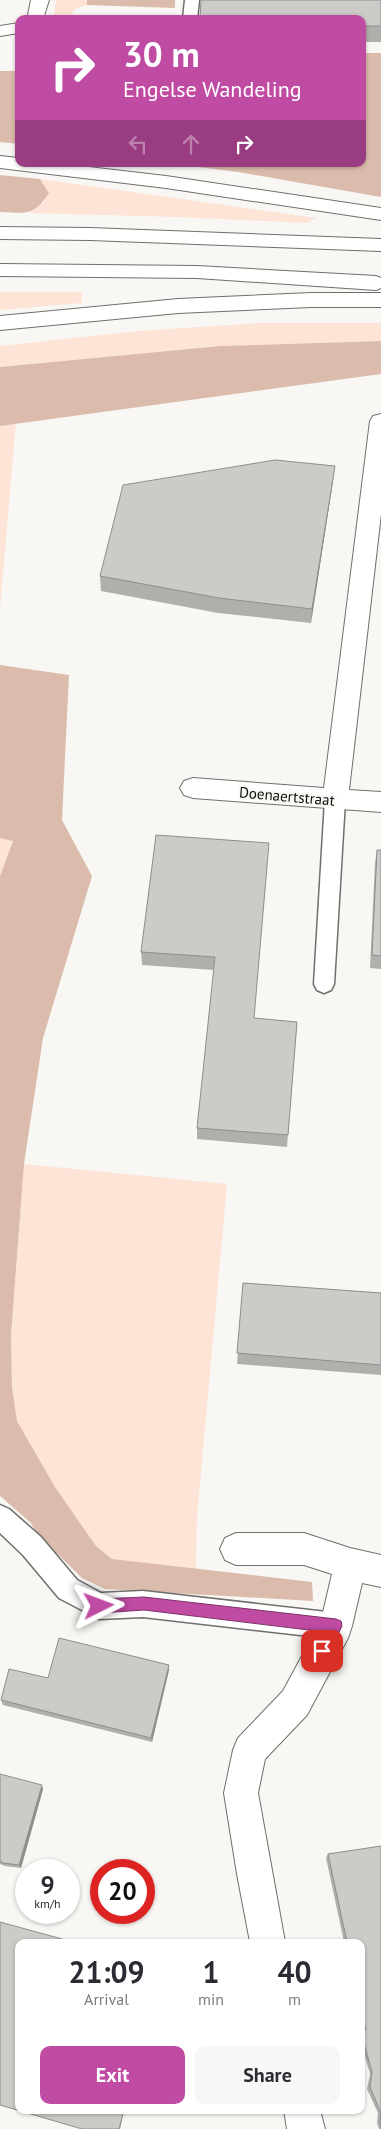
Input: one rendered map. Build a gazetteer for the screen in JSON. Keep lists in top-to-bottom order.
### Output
{
  "streets": {
    "main road": ["Doenaertstraat"]
  },
  "page": {
    "turn": ["30 m", "Engelse Wandeling"],
    "speed": "9 km/h",
    "limit": "20",
    "eta": [
      "21:09",
      "Arrival",
      "1",
      "min",
      "40",
      "m"
    ],
    "buttons": ["Exit", "Share"]
  }
}
